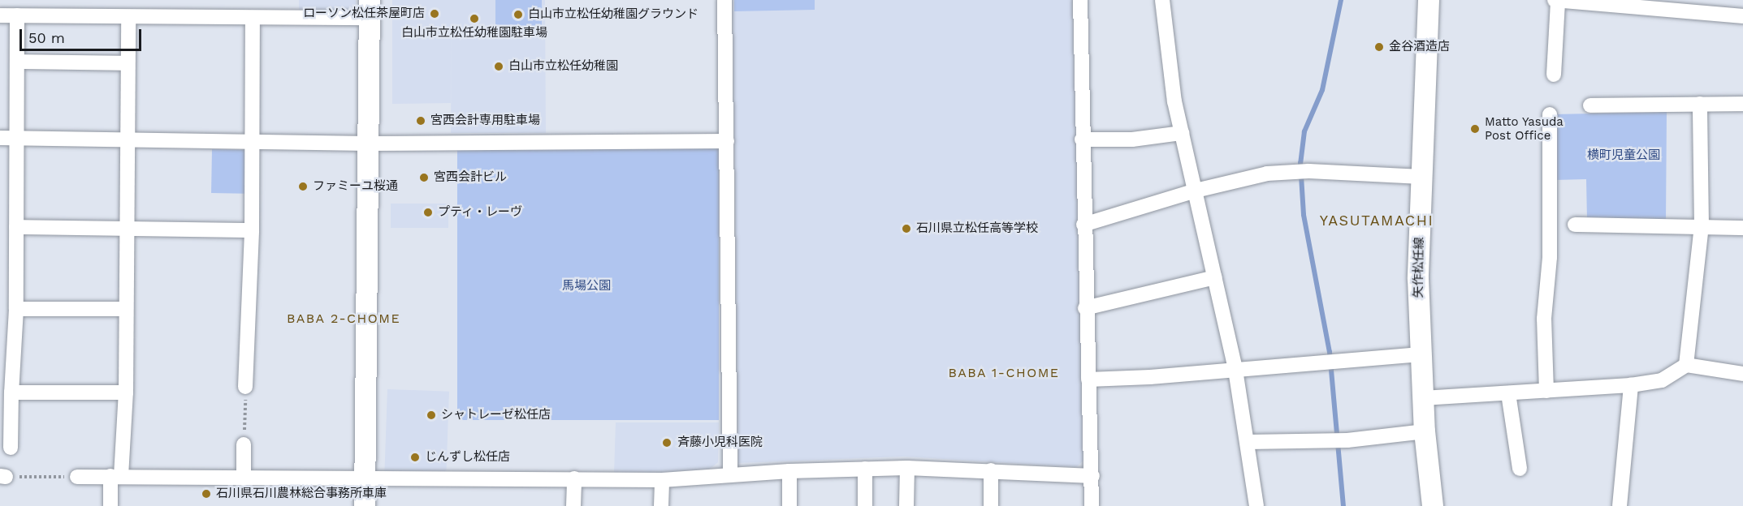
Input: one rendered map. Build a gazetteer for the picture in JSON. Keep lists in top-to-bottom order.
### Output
{
  "streets": {
    "main road": ["矢作松任線"]
  },
  "districts": ["YASUTAMACHI", "BABA 2-CHOME", "BABA 1-CHOME"],
  "parks": ["横町児童公園", "馬場公園"],
  "places": [
    "ローソン松任茶屋町店",
    "白山市立松任幼稚園グラウンド",
    "白山市立松任幼稚園駐車場",
    "金谷酒造店",
    "白山市立松任幼稚園",
    "宮西会計専用駐車場",
    "Matto Yasuda Post Office",
    "宮西会計ビル",
    "ファミーユ桜通",
    "プティ・レーヴ",
    "石川県立松任高等学校",
    "シャトレーゼ松任店",
    "斉藤小児科医院",
    "じんずし松任店",
    "石川県石川農林総合事務所車庫"
  ],
  "scale_bar": "50 m"
}
